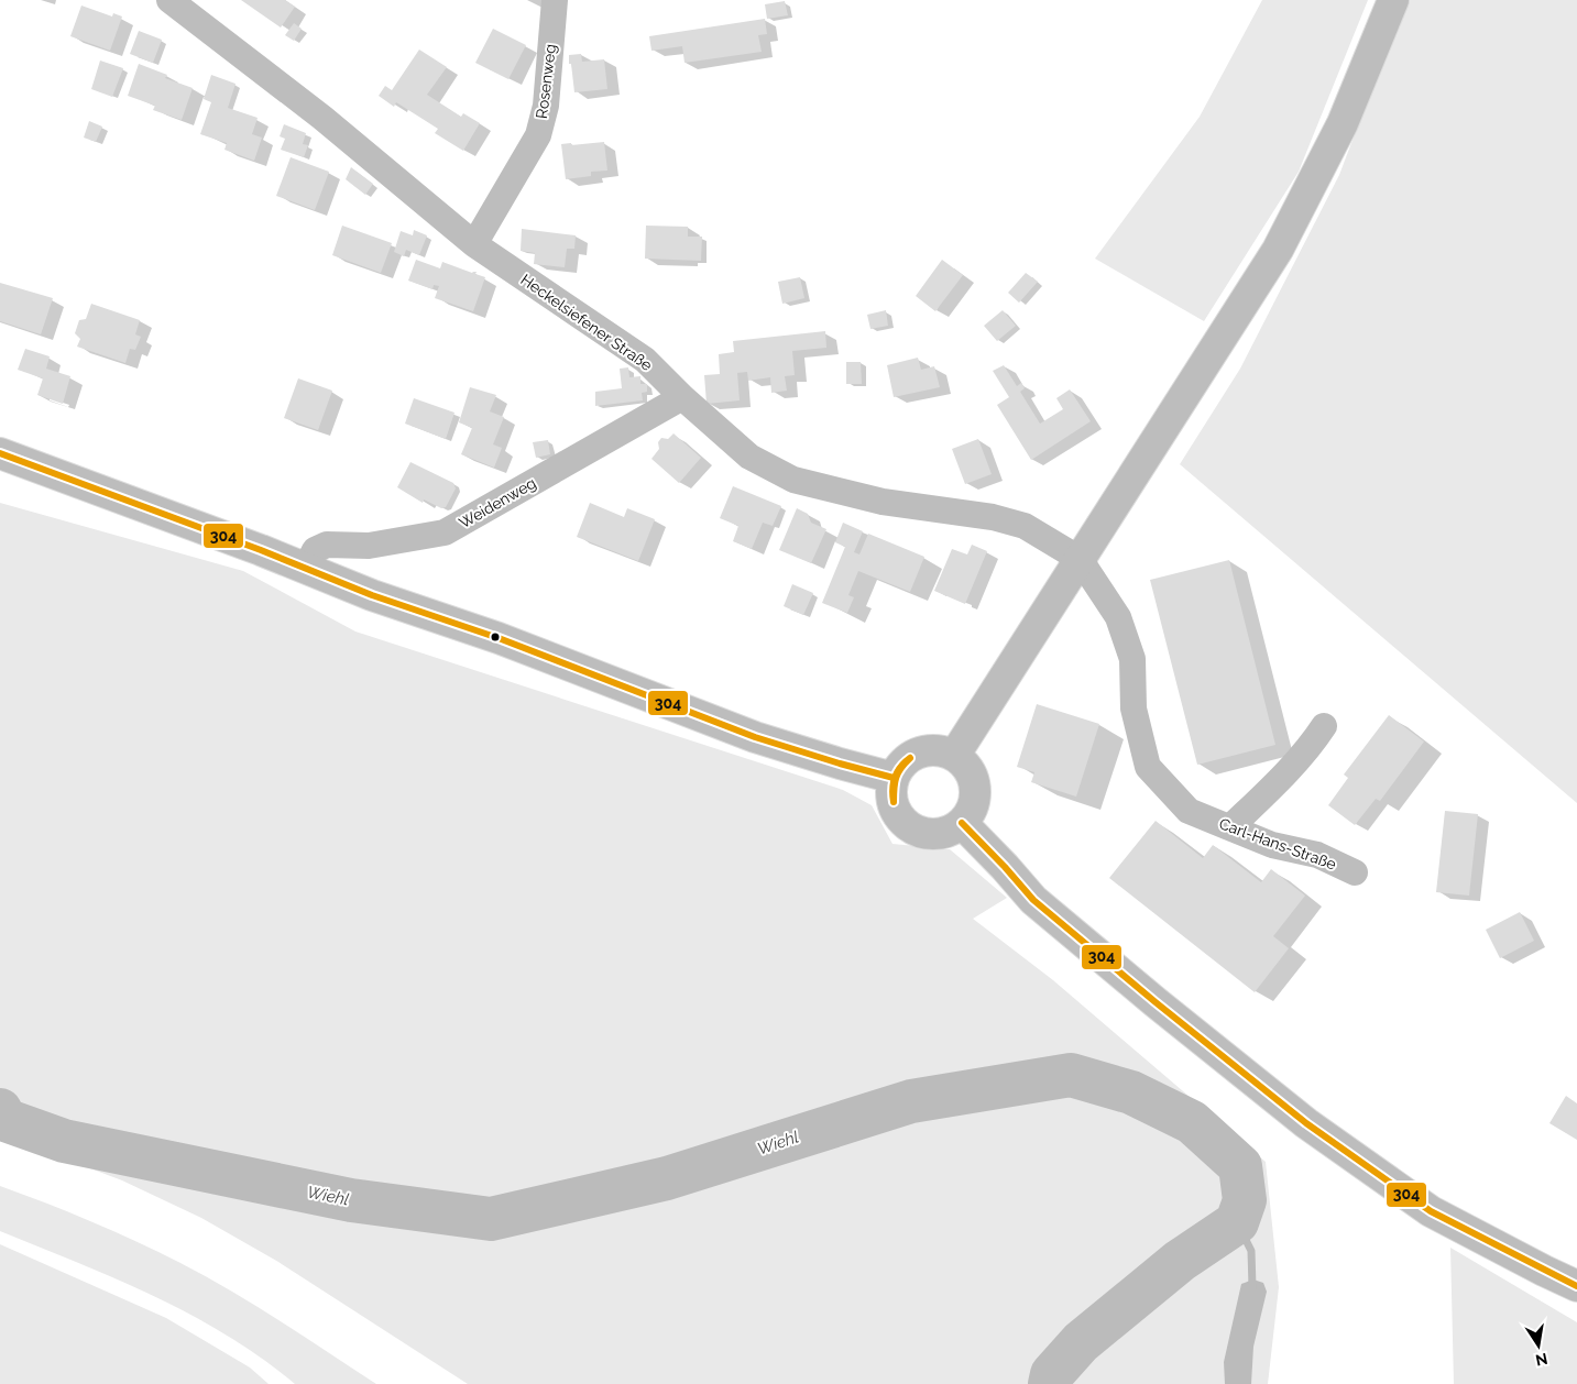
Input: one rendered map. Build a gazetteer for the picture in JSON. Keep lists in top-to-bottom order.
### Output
{
  "streets": {
    "street": [
      "Rosenweg",
      "Heckelsiefener Straße",
      "Weidenweg",
      "Carl-Hans-Straße"
    ]
  },
  "crossings": [
    ["Rosenweg", "Heckelsiefener Straße"],
    ["Heckelsiefener Straße", "Weidenweg"],
    ["Heckelsiefener Straße", "Carl-Hans-Straße"]
  ],
  "water": ["Wiehl"],
  "lines": ["transit line 304"],
  "north": "bottom"
}
